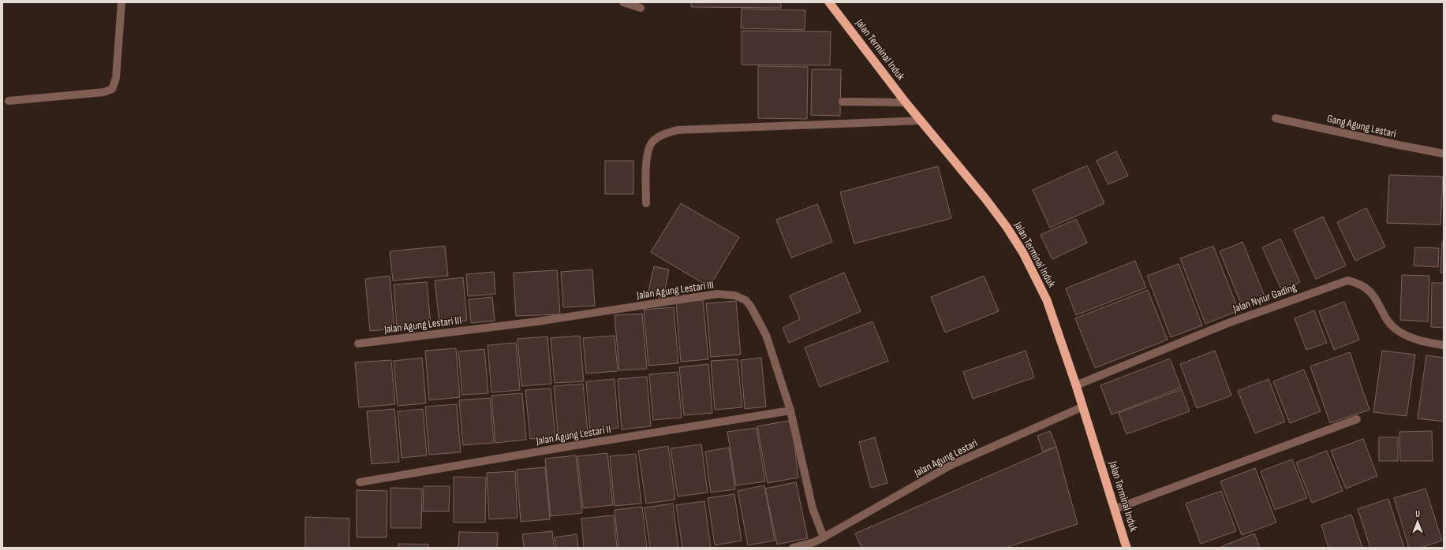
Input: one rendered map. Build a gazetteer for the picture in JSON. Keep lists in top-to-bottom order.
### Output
{
  "streets": {
    "highway": ["Jalan Terminal Induk"],
    "street": [
      "Gang Agung Lestari",
      "Jalan Agung Lestari III",
      "Jalan Nyiur Gading",
      "Jalan Agung Lestari II",
      "Jalan Agung Lestari"
    ]
  },
  "crossings": [
    ["Jalan Terminal Induk", "Jalan Nyiur Gading"],
    ["Jalan Terminal Induk", "Jalan Agung Lestari"],
    ["Jalan Agung Lestari III", "Jalan Agung Lestari II"],
    ["Jalan Agung Lestari III", "Jalan Agung Lestari"]
  ],
  "north": "top"
}
